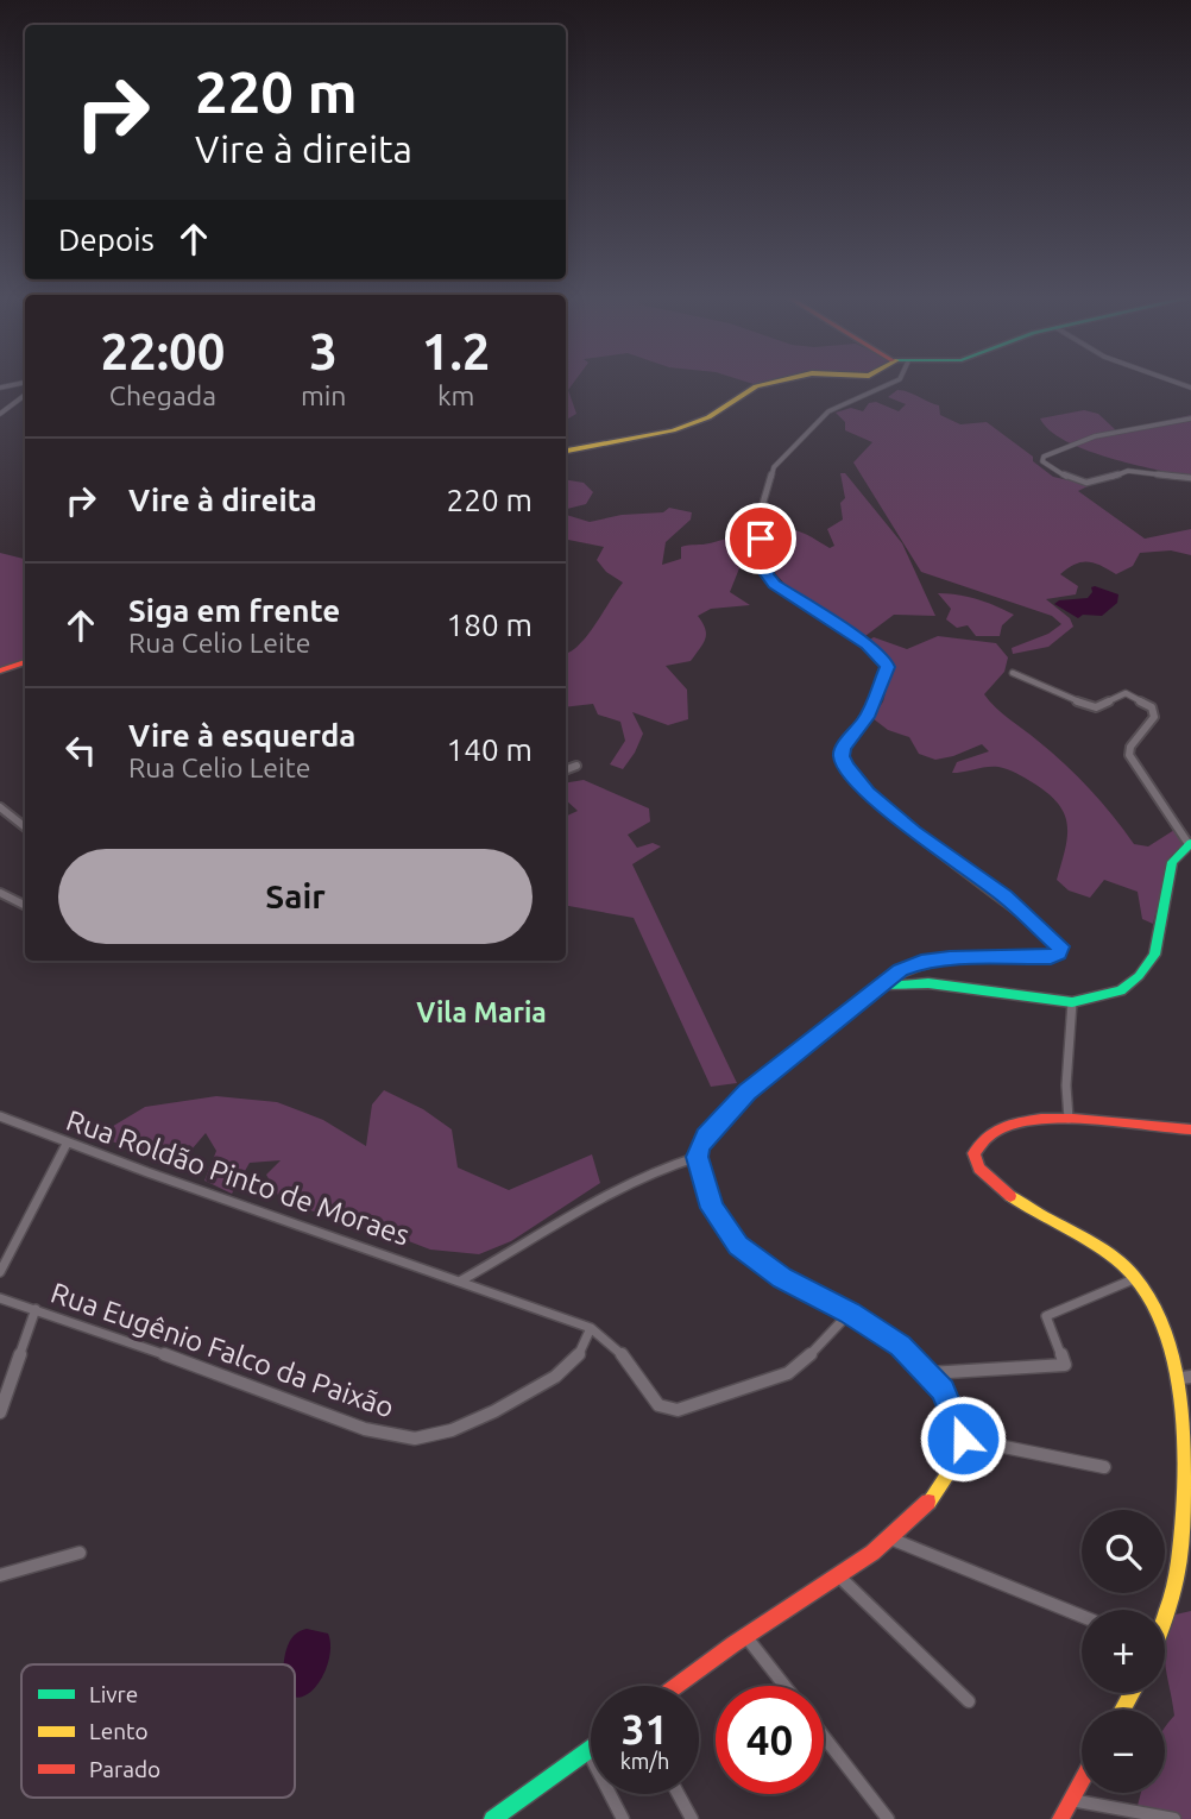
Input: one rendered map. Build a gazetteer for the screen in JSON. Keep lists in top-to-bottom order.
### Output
{
  "streets": {
    "street": ["Rua Roldão Pinto de Moraes", "Rua Eugênio Falco da Paixão"]
  },
  "crossings": [
    ["Rua Roldão Pinto de Moraes", "Rua Eugênio Falco da Paixão"]
  ],
  "districts": ["Vila Maria"],
  "legend": ["Livre", "Lento", "Parado"],
  "page": {
    "turn": ["220 m", "Vire à direita"],
    "then": "Depois",
    "eta": [
      "22:00",
      "Chegada",
      "3",
      "min",
      "1.2",
      "km"
    ],
    "list": [
      {
        "name": "Vire à direita",
        "value": "220 m"
      },
      {
        "name": "Siga em frente",
        "note": "Rua Celio Leite",
        "value": "180 m"
      },
      {
        "name": "Vire à esquerda",
        "note": "Rua Celio Leite",
        "value": "140 m"
      }
    ],
    "buttons": "Sair",
    "map_buttons": ["+", "−"],
    "speed": "31 km/h",
    "limit": "40"
  }
}
